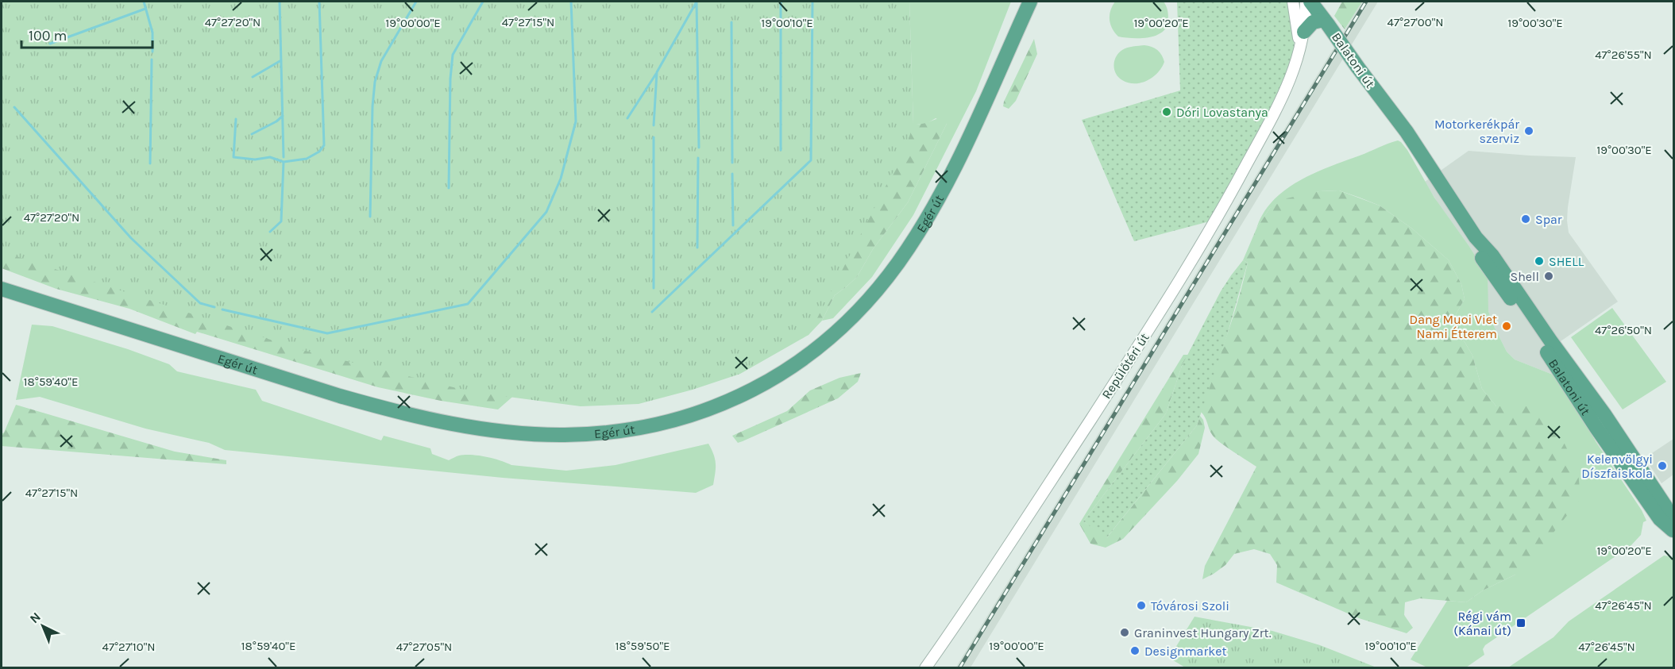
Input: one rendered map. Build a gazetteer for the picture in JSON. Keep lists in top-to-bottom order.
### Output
{
  "streets": {
    "main road": ["Balatoni út", "Egér út"],
    "street": ["Repülőtéri út"]
  },
  "places": {
    "other": [
      "Dóri Lovastanya",
      "Motorkerékpár szerviz",
      "Spar",
      "SHELL",
      "Shell",
      "Dang Muoi Viet Nami Étterem",
      "Kelenvölgyi Díszfaiskola",
      "Tóvárosi Szoli",
      "Graninvest Hungary Zrt.",
      "Designmarket"
    ],
    "transit": ["Régi vám (Kánai út)"]
  },
  "scale_bar": "100 m",
  "north": "top left",
  "coordinates": [
    "47°27'20\"N",
    "47°27'15\"N",
    "47°27'00\"N",
    "19°00'10\"E",
    "19°00'20\"E",
    "19°00'00\"E",
    "19°00'30\"E",
    "47°26'55\"N",
    "47°26'50\"N",
    "18°59'40\"E",
    "47°26'45\"N",
    "18°59'50\"E",
    "47°27'10\"N",
    "47°27'05\"N"
  ]
}
